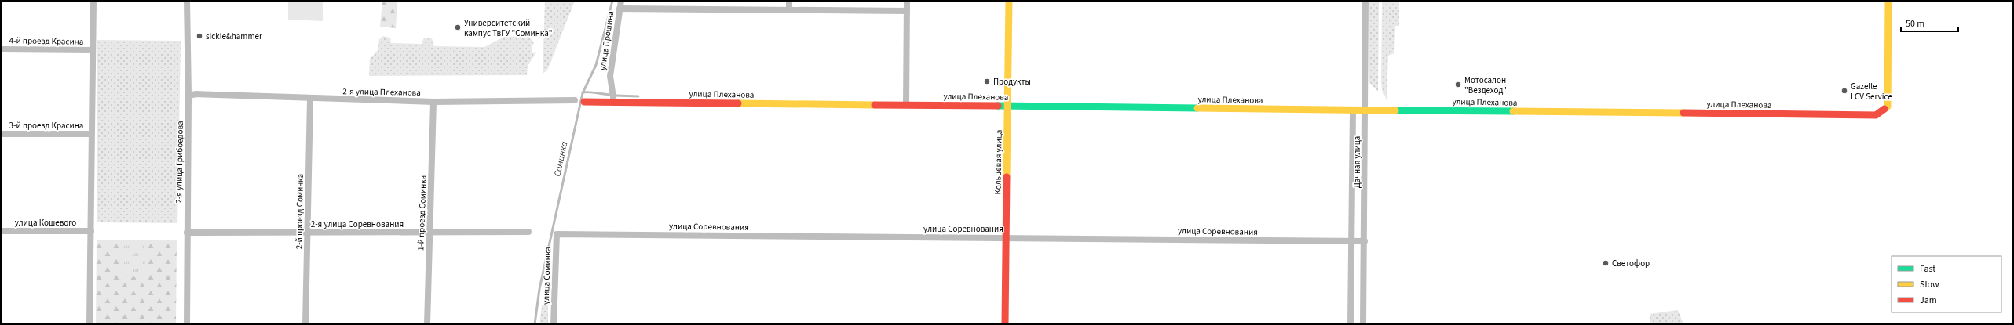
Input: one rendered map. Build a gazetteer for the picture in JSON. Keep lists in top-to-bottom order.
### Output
{
  "streets": {
    "street": [
      "4-й проезд Красина",
      "улица Прошина",
      "2-я улица Плеханова",
      "улица Плеханова",
      "3-й проезд Красина",
      "2-я улица Грибоедова",
      "Кольцевая улица",
      "Дачная улица",
      "2-й проезд Соминка",
      "1-й проезд Соминка",
      "улица Кошевого",
      "2-я улица Соревнования",
      "улица Соревнования",
      "улица Соминка"
    ]
  },
  "crossings": [
    ["улица Прошина", "улица Плеханова"],
    ["2-я улица Плеханова", "2-я улица Грибоедова"],
    ["2-я улица Плеханова", "2-й проезд Соминка"],
    ["2-я улица Плеханова", "1-й проезд Соминка"],
    ["улица Плеханова", "Кольцевая улица"],
    ["улица Плеханова", "Дачная улица"],
    ["2-я улица Грибоедова", "2-я улица Соревнования"],
    ["Кольцевая улица", "улица Соревнования"],
    ["Дачная улица", "улица Соревнования"],
    ["2-й проезд Соминка", "2-я улица Соревнования"],
    ["1-й проезд Соминка", "2-я улица Соревнования"],
    ["улица Соревнования", "улица Соминка"]
  ],
  "water": ["Соминка"],
  "places": [
    "Университетский кампус ТвГУ \"Соминка\"",
    "sickle&hammer",
    "Продукты",
    "Мотосалон \"Вездеход\"",
    "Gazelle LCV Service",
    "Светофор"
  ],
  "legend": ["Fast", "Slow", "Jam"],
  "scale_bar": "50 m"
}
